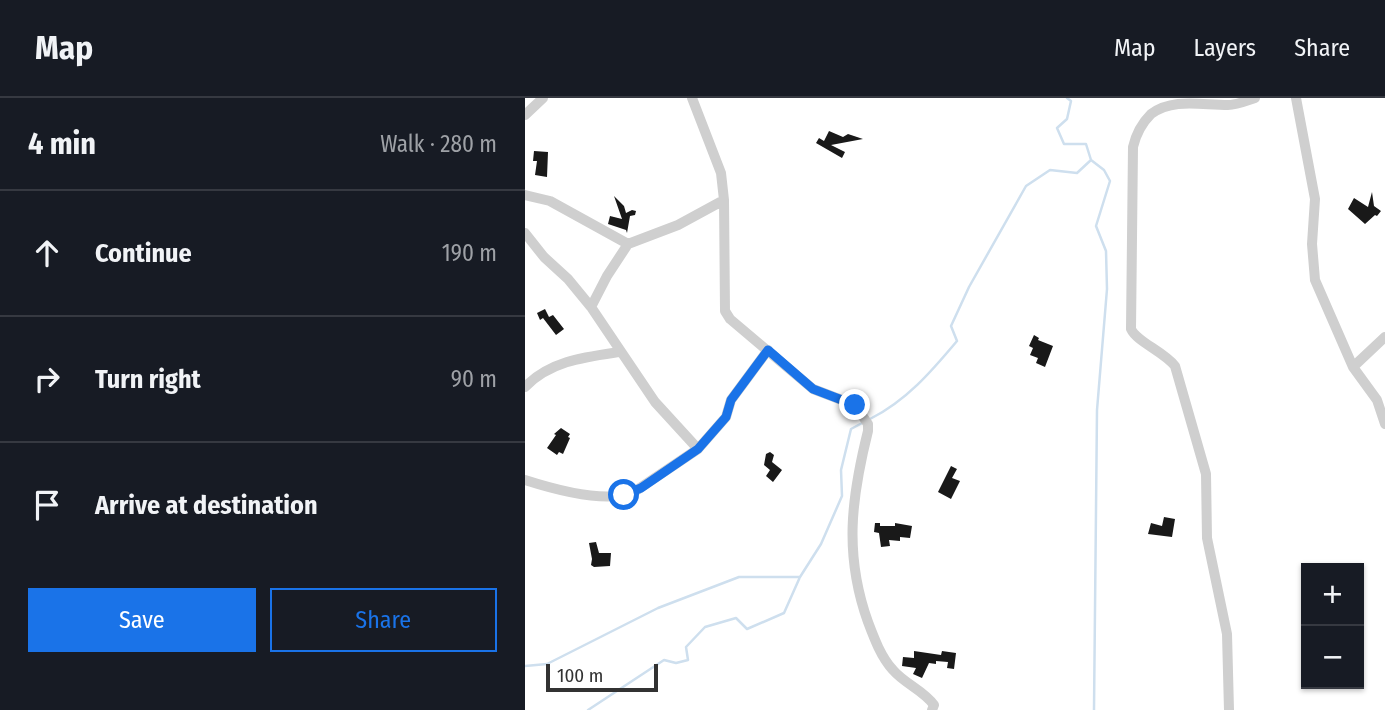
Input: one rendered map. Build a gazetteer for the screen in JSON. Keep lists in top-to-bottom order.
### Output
{
  "scale_bar": "100 m",
  "page": {
    "header": "Map",
    "nav": ["Map", "Layers", "Share"],
    "heading": ["4 min", "Walk · 280 m"],
    "list": [
      ["Continue", "190 m"],
      ["Turn right", "90 m"],
      "Arrive at destination"
    ],
    "map_buttons": ["+", "−"],
    "buttons": ["Save", "Share"],
    "scale": "100 m"
  }
}
